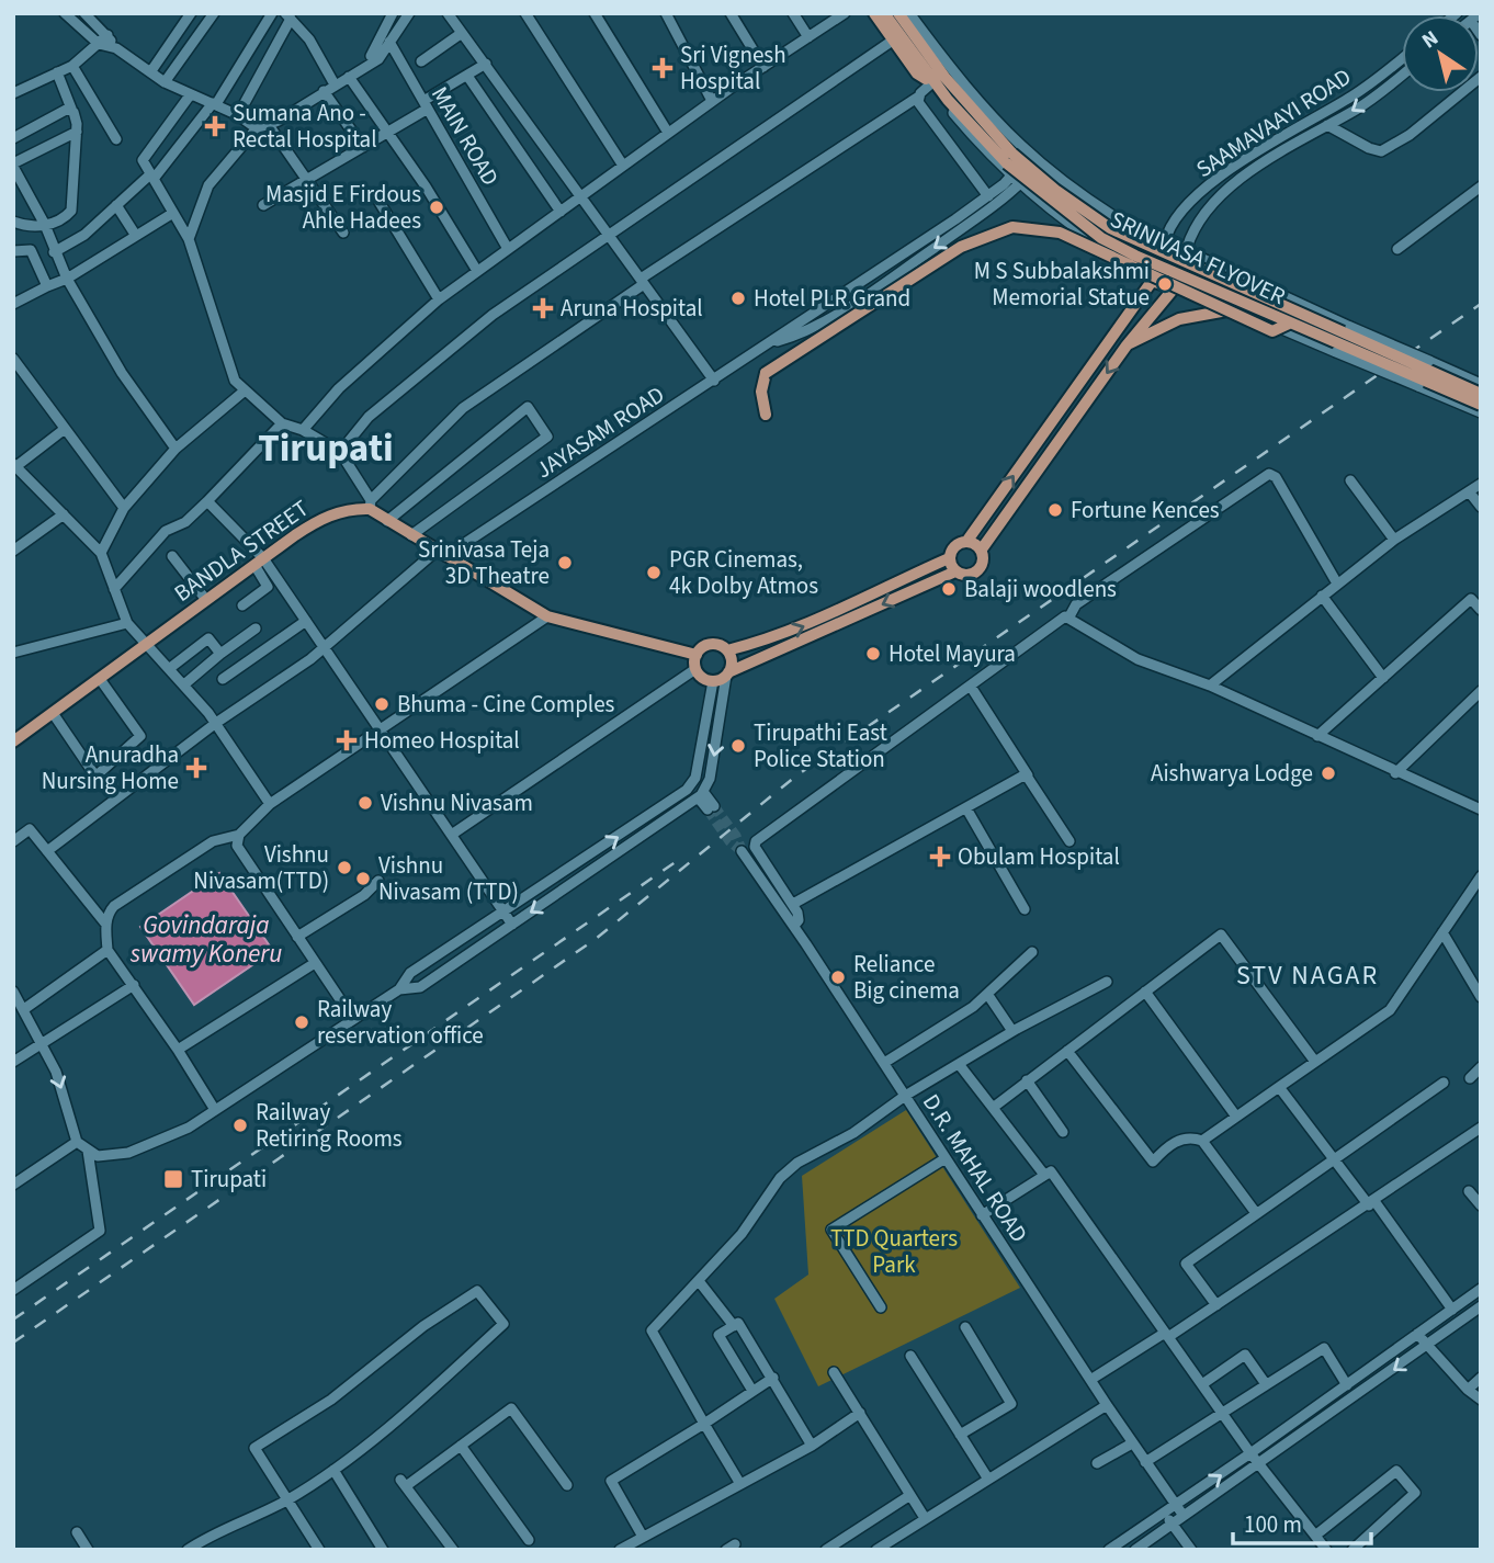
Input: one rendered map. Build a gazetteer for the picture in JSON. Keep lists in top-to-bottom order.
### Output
{
  "streets": {
    "main road": ["SRINIVASA FLYOVER", "BANDLA STREET"],
    "street": [
      "SAAMAVAAYI ROAD",
      "MAIN ROAD",
      "JAYASAM ROAD",
      "D.R. MAHAL ROAD"
    ]
  },
  "districts": ["Tirupati", "STV NAGAR"],
  "water": ["Govindaraja swamy Koneru"],
  "parks": ["TTD Quarters Park"],
  "places": {
    "health": [
      "Sri Vignesh Hospital",
      "Sumana Ano - Rectal Hospital",
      "Aruna Hospital",
      "Homeo Hospital",
      "Anuradha Nursing Home",
      "Obulam Hospital"
    ],
    "other": [
      "Masjid E Firdous Ahle Hadees",
      "M S Subbalakshmi Memorial Statue",
      "Hotel PLR Grand",
      "Fortune Kences",
      "Srinivasa Teja 3D Theatre",
      "PGR Cinemas, 4k Dolby Atmos",
      "Balaji woodlens",
      "Hotel Mayura",
      "Bhuma - Cine Comples",
      "Tirupathi East Police Station",
      "Aishwarya Lodge",
      "Vishnu Nivasam",
      "Vishnu Nivasam(TTD)",
      "Vishnu Nivasam (TTD)",
      "Reliance Big cinema",
      "Railway reservation office",
      "Railway Retiring Rooms"
    ],
    "transit": ["Tirupati"]
  },
  "scale_bar": "100 m",
  "north": "top left"
}
